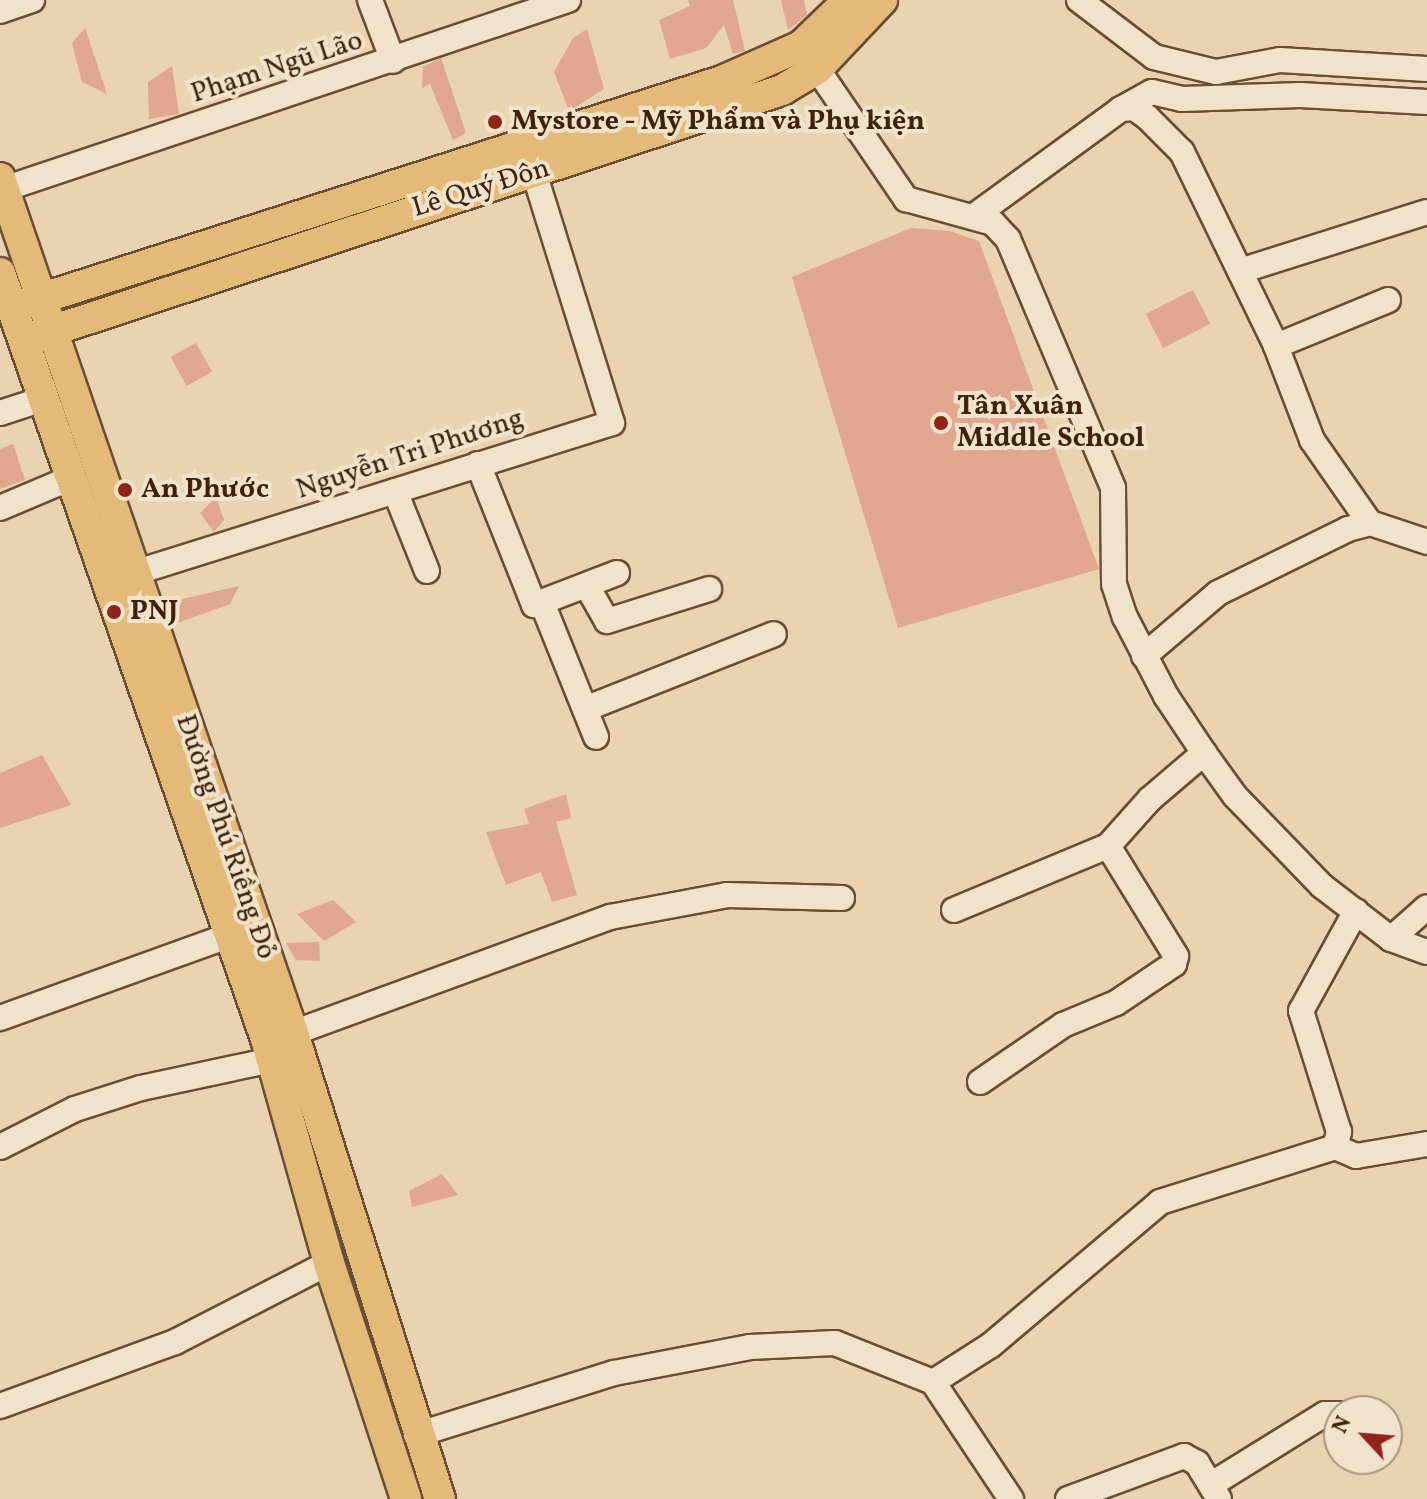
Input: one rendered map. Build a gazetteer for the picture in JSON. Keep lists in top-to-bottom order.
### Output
{
  "streets": {
    "main road": ["Lê Quý Đôn", "Đường Phú Riềng Đỏ"],
    "street": ["Phạm Ngũ Lão", "Nguyễn Tri Phương"]
  },
  "crossings": [
    ["Phạm Ngũ Lão", "Đường Phú Riềng Đỏ"],
    ["Lê Quý Đôn", "Nguyễn Tri Phương"],
    ["Lê Quý Đôn", "Đường Phú Riềng Đỏ"],
    ["Nguyễn Tri Phương", "Đường Phú Riềng Đỏ"]
  ],
  "places": [
    "Mystore - Mỹ Phẩm và Phụ kiện",
    "Tân Xuân Middle School",
    "An Phước",
    "PNJ"
  ],
  "north": "top left"
}
